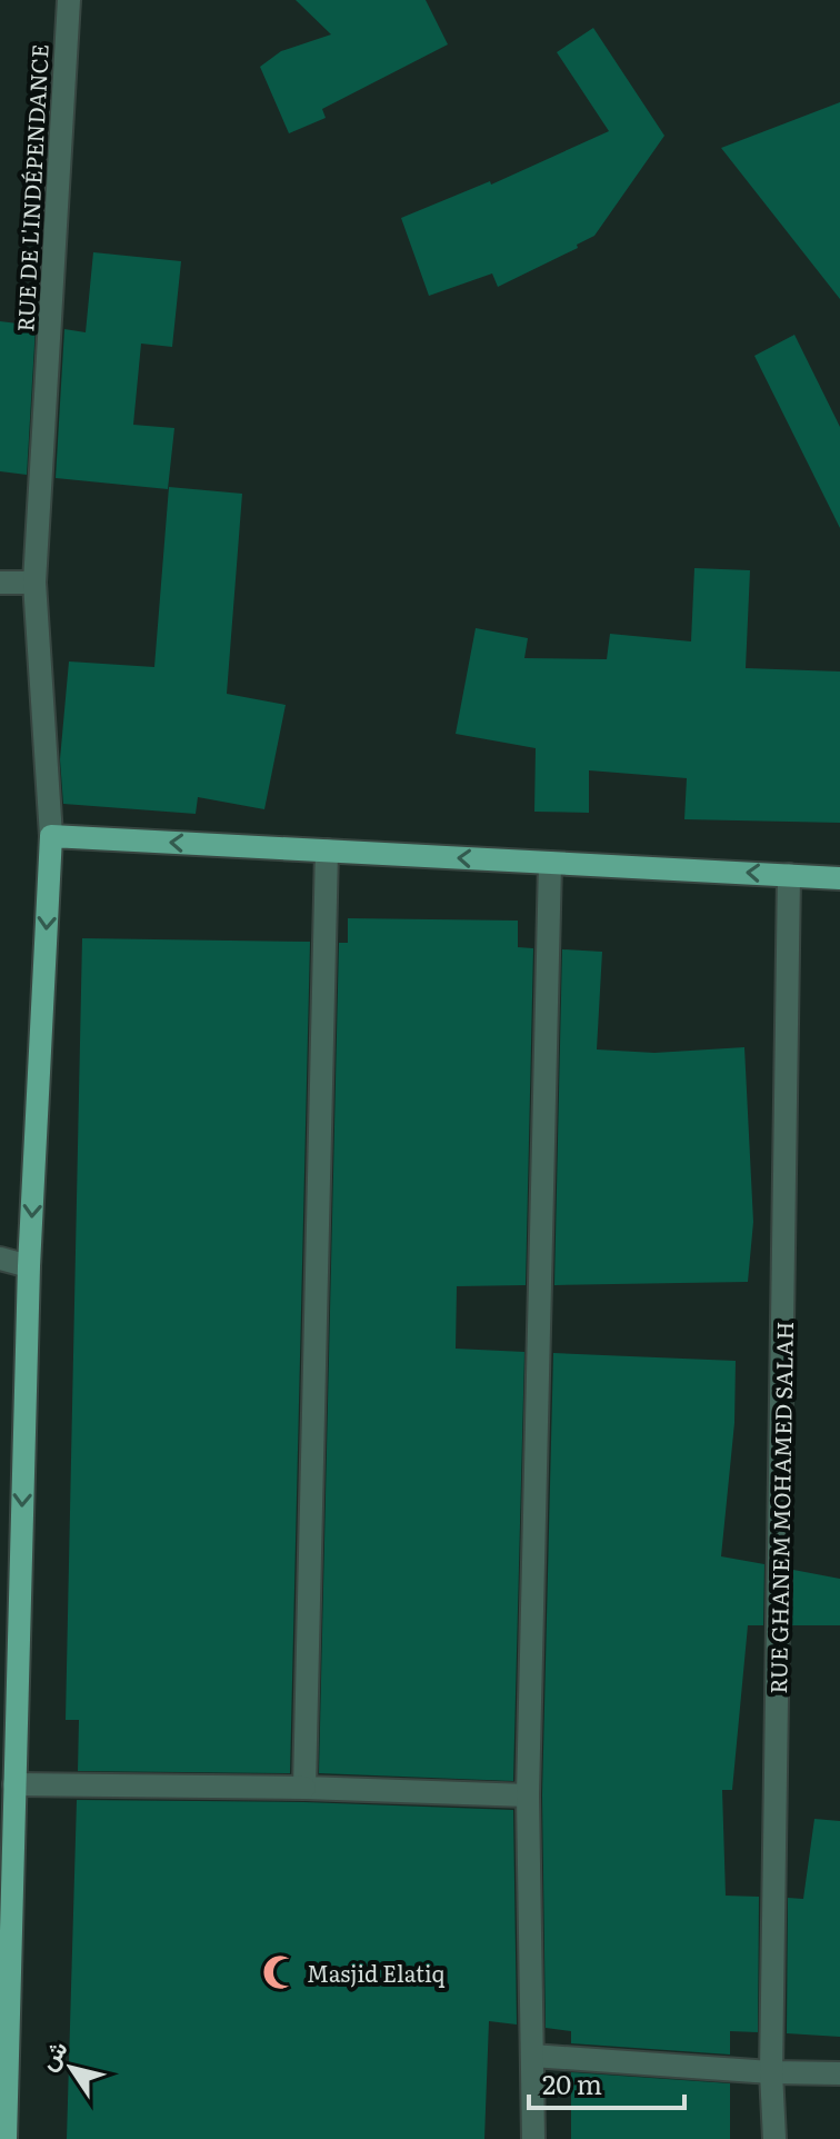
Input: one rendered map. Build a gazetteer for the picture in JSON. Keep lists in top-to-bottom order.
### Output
{
  "streets": {
    "main road": ["RUE DE L'INDÉPENDANCE"],
    "street": ["RUE GHANEM MOHAMED SALAH"]
  },
  "one_way": ["RUE DE L'INDÉPENDANCE"],
  "places": {
    "mosque": ["Masjid Elatiq"]
  },
  "scale_bar": "20 m",
  "north": "top left"
}
